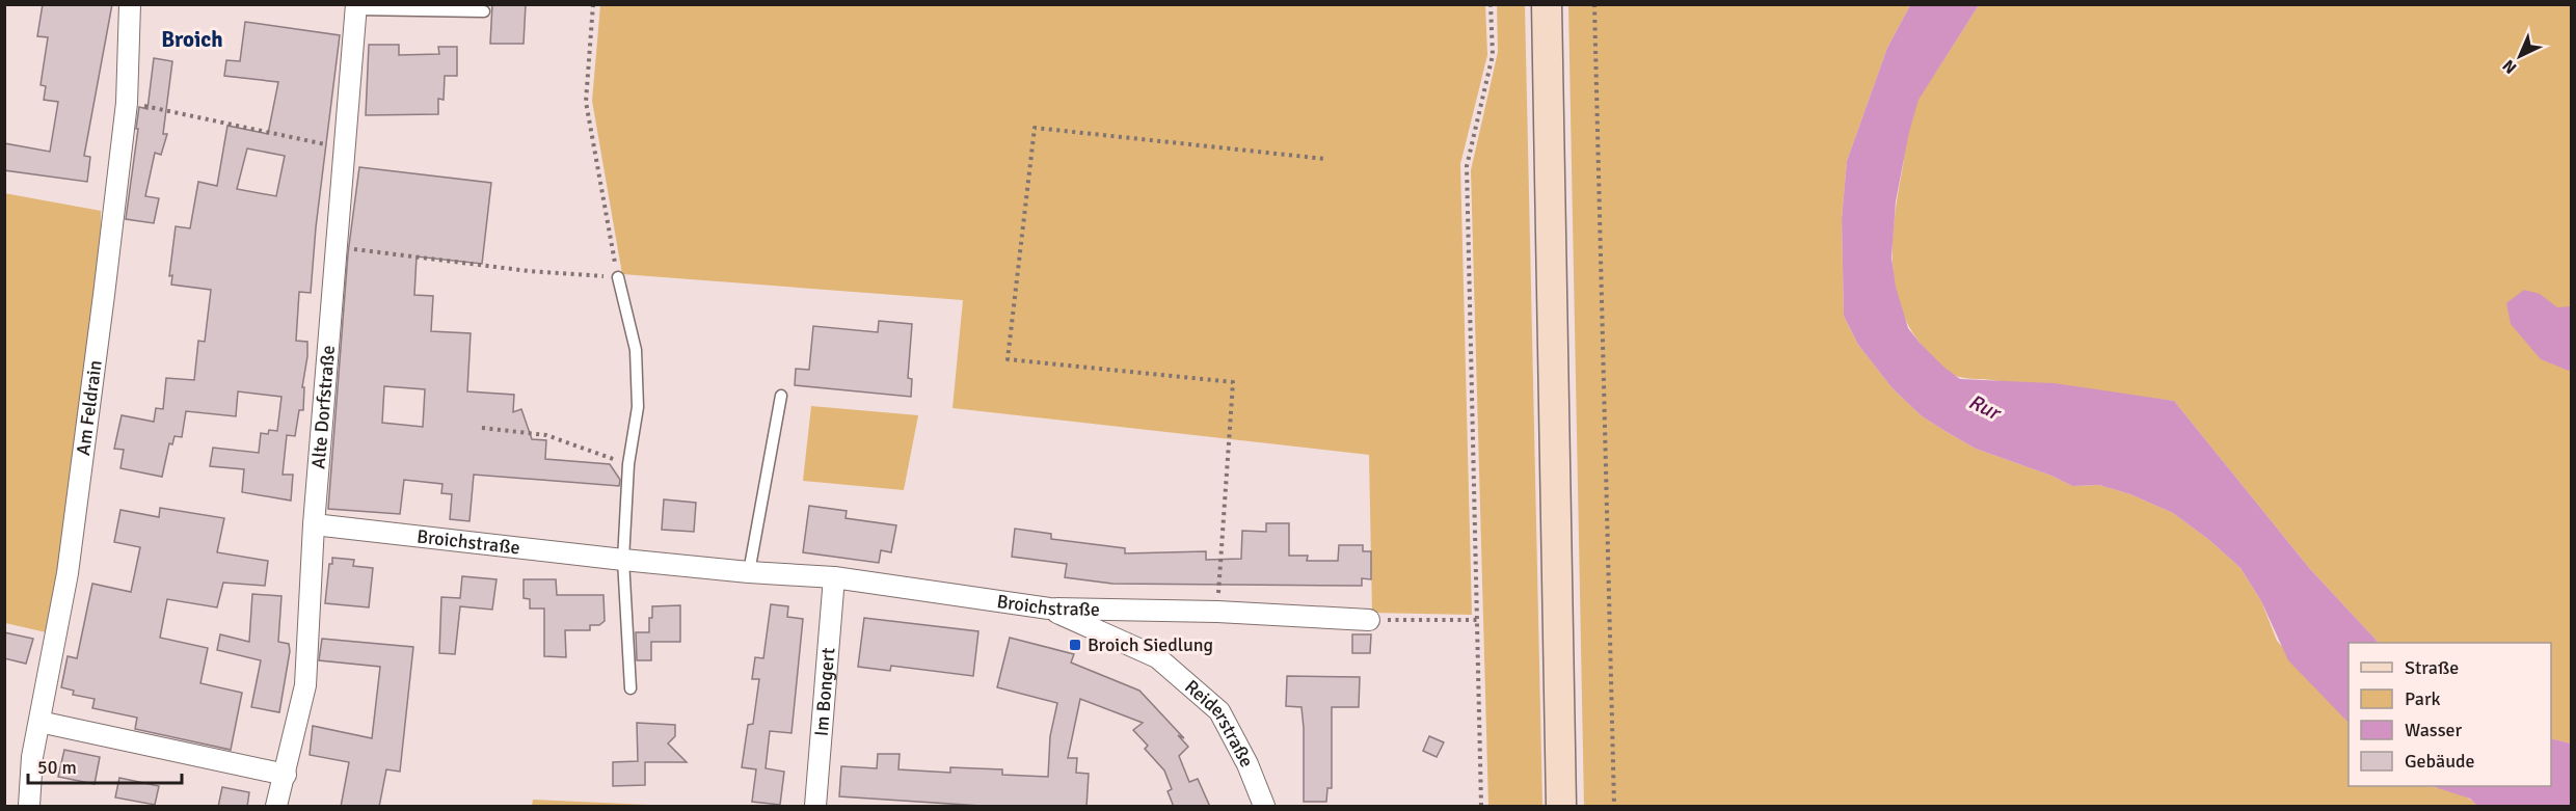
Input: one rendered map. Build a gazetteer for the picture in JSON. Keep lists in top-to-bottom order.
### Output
{
  "streets": {
    "street": [
      "Am Feldrain",
      "Alte Dorfstraße",
      "Broichstraße",
      "Im Bongert",
      "Reiderstraße"
    ]
  },
  "crossings": [
    ["Alte Dorfstraße", "Broichstraße"],
    ["Broichstraße", "Im Bongert"],
    ["Broichstraße", "Reiderstraße"]
  ],
  "districts": ["Broich"],
  "water": ["Rur"],
  "places": {
    "transit": ["Broich Siedlung"]
  },
  "legend": [
    "Straße",
    "Park",
    "Wasser",
    "Gebäude"
  ],
  "scale_bar": "50 m",
  "north": "bottom left"
}
